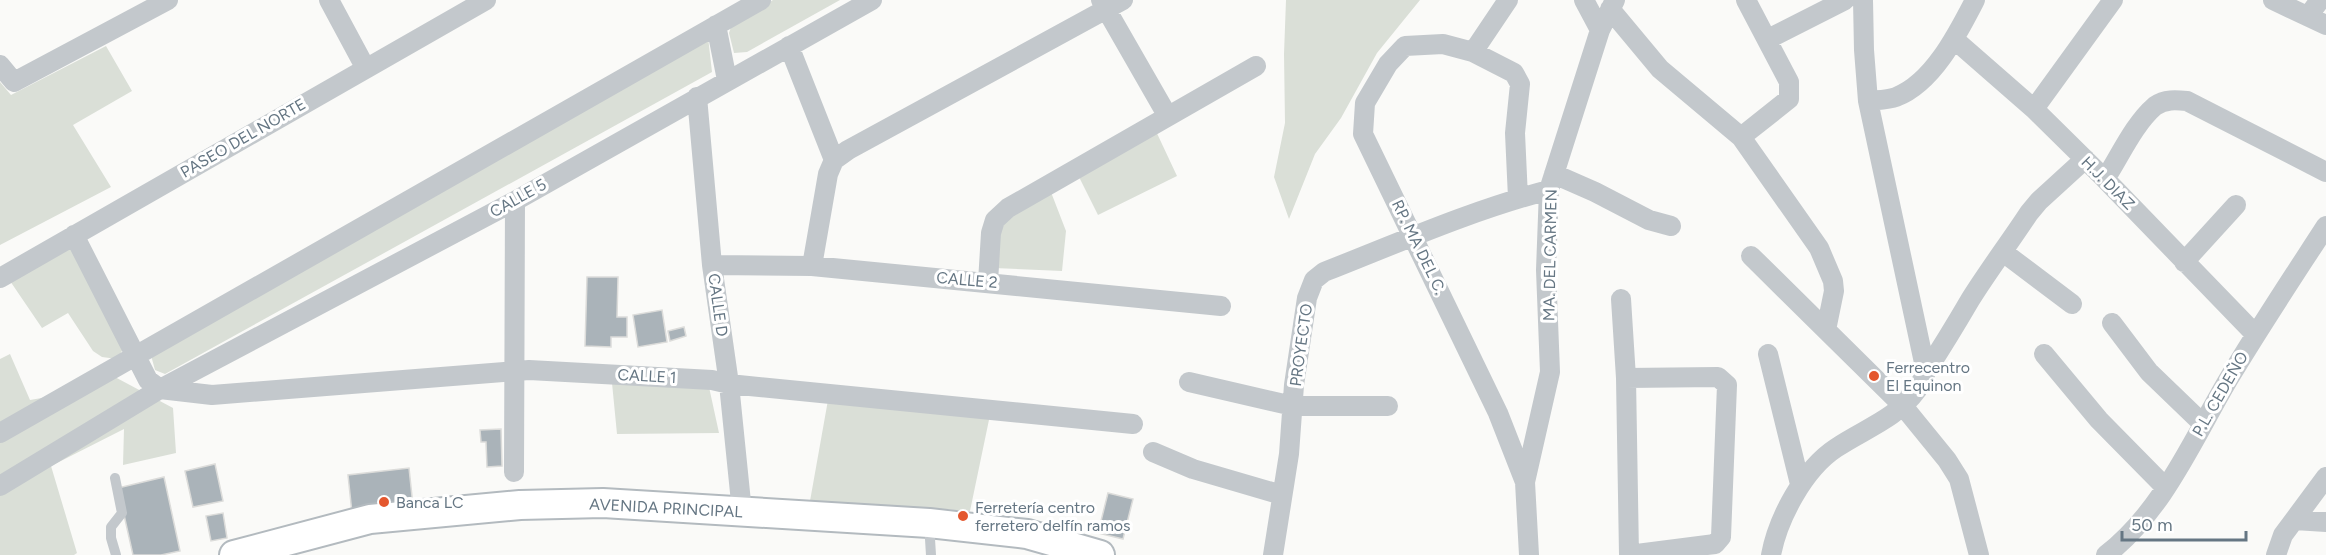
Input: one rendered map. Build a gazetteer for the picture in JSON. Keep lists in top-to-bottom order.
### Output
{
  "streets": {
    "street": [
      "PASEO DEL NORTE",
      "H.J. DIAZ",
      "CALLE 5",
      "RP. MA DEL C.",
      "MA. DEL CARMEN",
      "CALLE 2",
      "CALLE D",
      "PROYECTO",
      "CALLE 1",
      "P.L. CEDEÑO",
      "AVENIDA PRINCIPAL"
    ]
  },
  "crossings": [
    ["H.J. DIAZ", "P.L. CEDEÑO"],
    ["CALLE 5", "CALLE D"],
    ["CALLE 5", "CALLE 1"],
    ["RP. MA DEL C.", "MA. DEL CARMEN"],
    ["RP. MA DEL C.", "PROYECTO"],
    ["MA. DEL CARMEN", "PROYECTO"],
    ["CALLE 2", "CALLE D"],
    ["CALLE D", "CALLE 1"],
    ["CALLE D", "AVENIDA PRINCIPAL"]
  ],
  "places": ["Ferrecentro El Equinon", "Banca LC", "Ferretería centro ferretero delfín ramos"],
  "scale_bar": "50 m"
}
